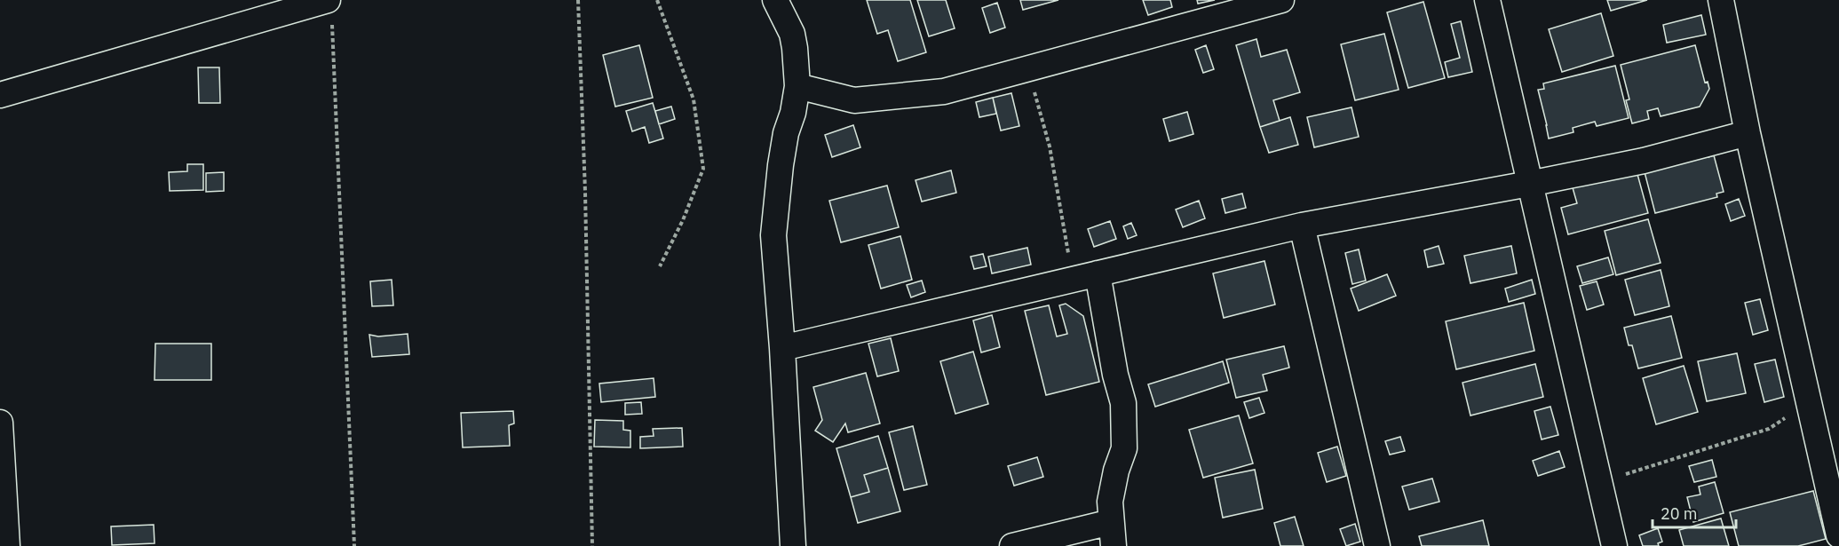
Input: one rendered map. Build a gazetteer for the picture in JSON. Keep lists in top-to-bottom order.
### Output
{
  "scale_bar": "20 m"
}
